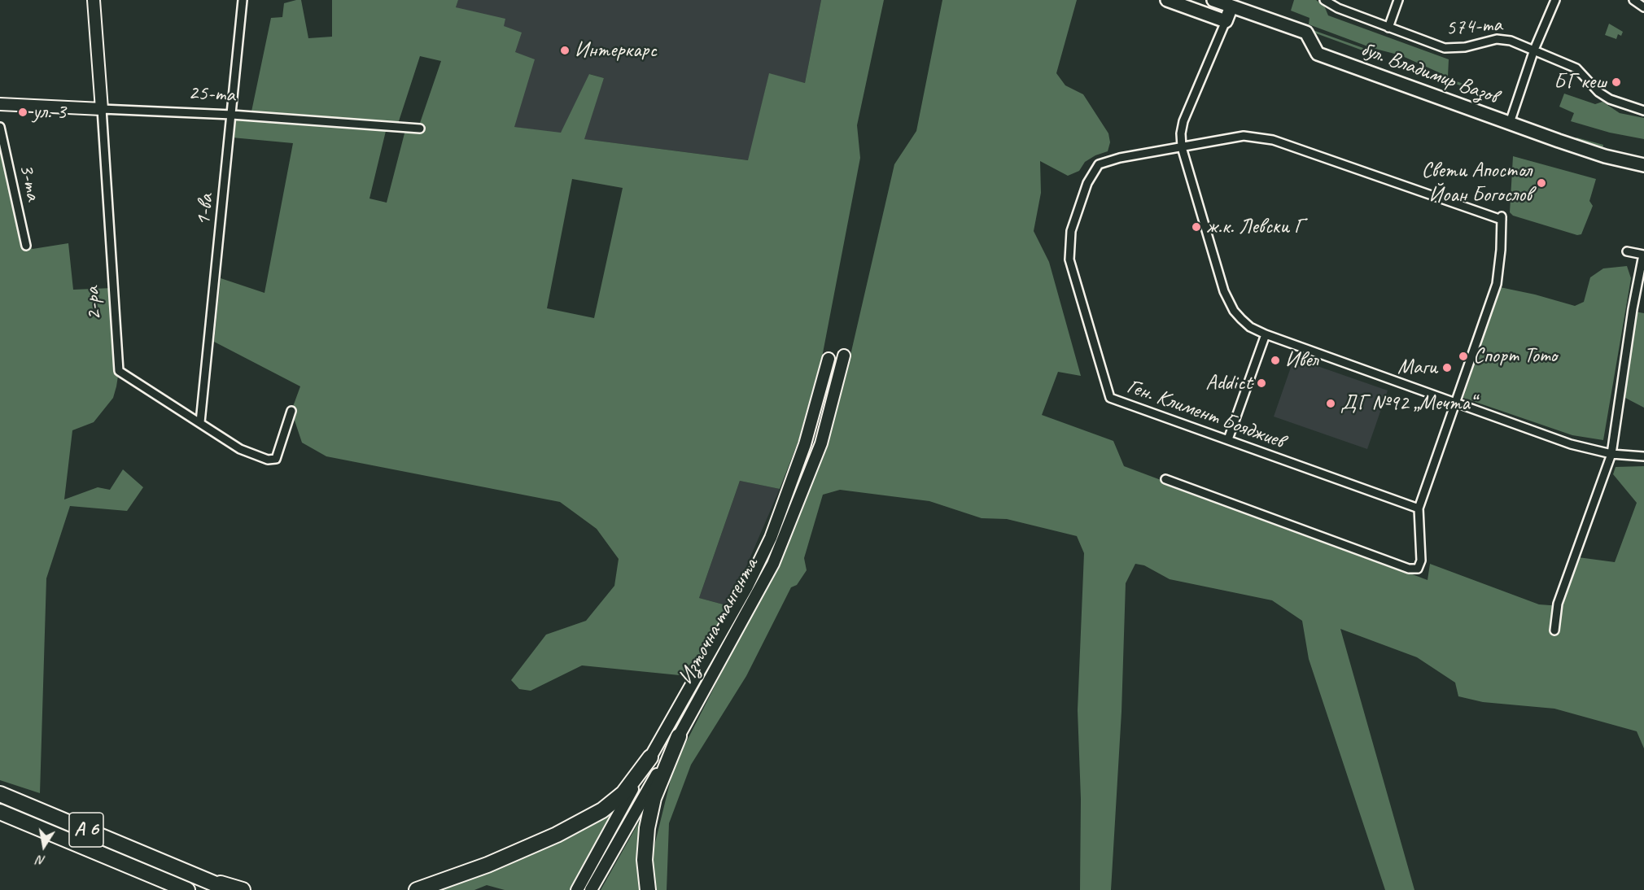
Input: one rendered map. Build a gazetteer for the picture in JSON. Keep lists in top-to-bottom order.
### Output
{
  "streets": {
    "highway": ["A 6"],
    "main road": ["бул. Владимир Вазов"],
    "street": [
      "574-та",
      "25-та",
      "3-та",
      "1-ва",
      "2-ра",
      "Ген. Климент Бояджиев",
      "Източна тангента"
    ]
  },
  "crossings": [
    ["25-та", "1-ва"],
    ["25-та", "2-ра"],
    ["1-ва", "2-ра"]
  ],
  "places": [
    "Интеркарс",
    "БГ кеш",
    "ул. 3",
    "Свети Апостол Йоан Богослов",
    "ж.к. Левски Г",
    "Спорт Тото",
    "Ивел",
    "Маги",
    "Addict",
    "ДГ №92 „Мечта“"
  ],
  "north": "bottom"
}
